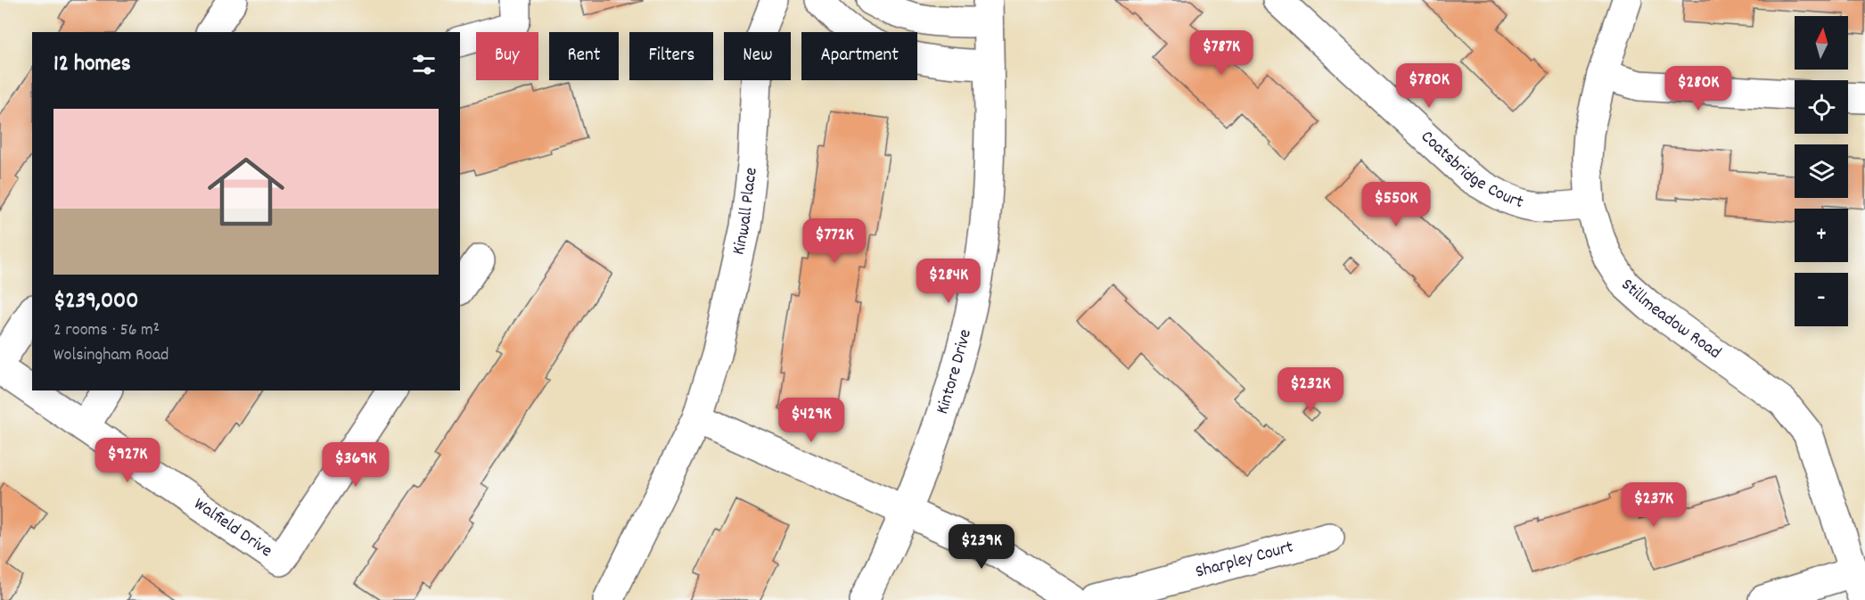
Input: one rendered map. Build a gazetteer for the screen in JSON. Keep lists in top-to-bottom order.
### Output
{
  "streets": {
    "street": [
      "Coatsbridge Court",
      "Kinwall Place",
      "Stillmeadow Road",
      "Kintore Drive",
      "Walfield Drive",
      "Sharpley Court"
    ]
  },
  "crossings": [
    ["Coatsbridge Court", "Stillmeadow Road"]
  ],
  "north": "top",
  "page": {
    "map_buttons": ["+", "−"],
    "price": [
      "$787K",
      "$780K",
      "$280K",
      "$550K",
      "$772K",
      "$284K",
      "$232K",
      "$429K",
      "$927K",
      "$369K",
      "$237K",
      "$239K"
    ],
    "chip": [
      "Buy",
      "Rent",
      "Filters",
      "New",
      "Apartment"
    ],
    "heading": "12 homes",
    "list": [
      {
        "name": "$239,000",
        "note": "2 rooms · 56 m² · Wolsingham Road"
      }
    ]
  }
}
